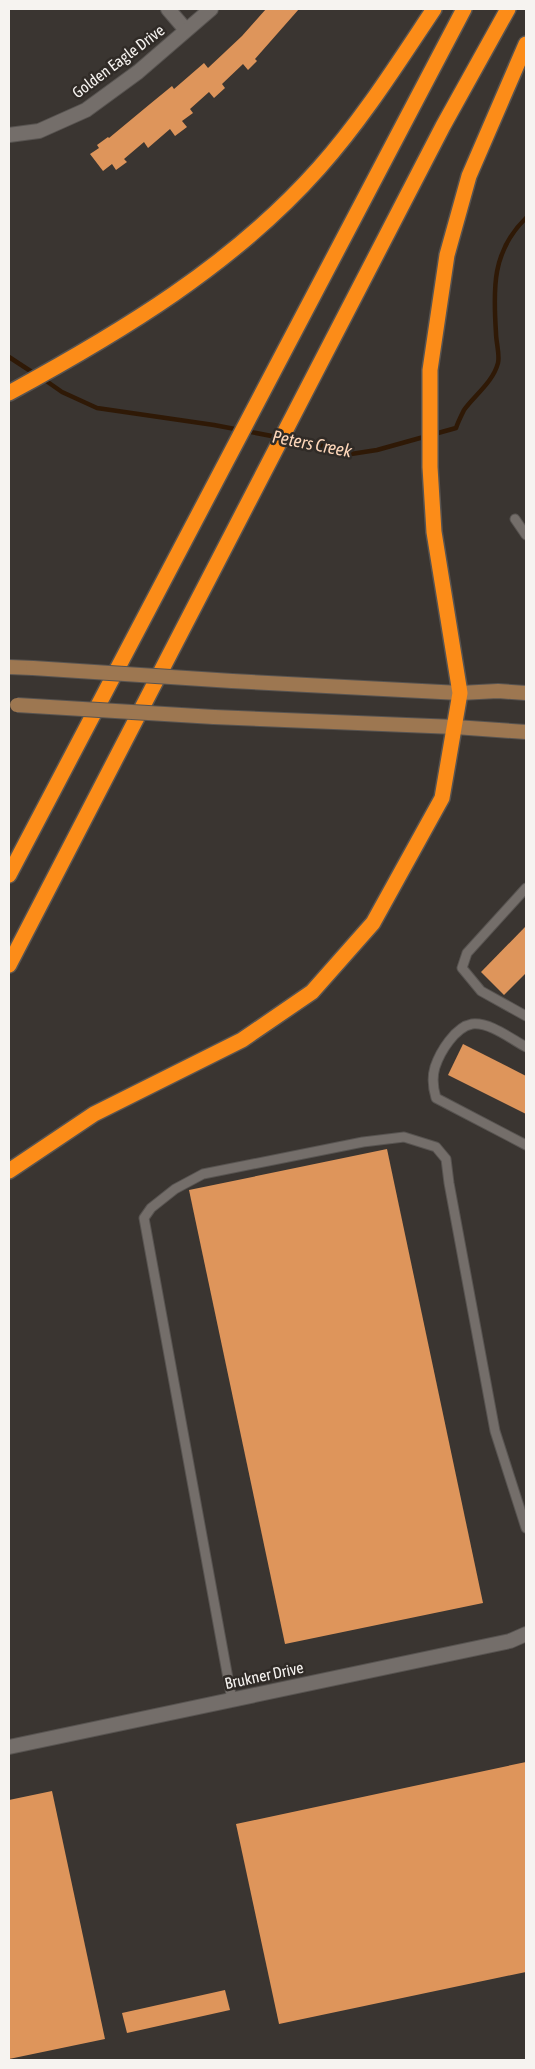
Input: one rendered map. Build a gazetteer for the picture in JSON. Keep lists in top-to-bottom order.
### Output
{
  "streets": {
    "street": ["Golden Eagle Drive", "Brukner Drive"]
  },
  "water": ["Peters Creek"]
}
